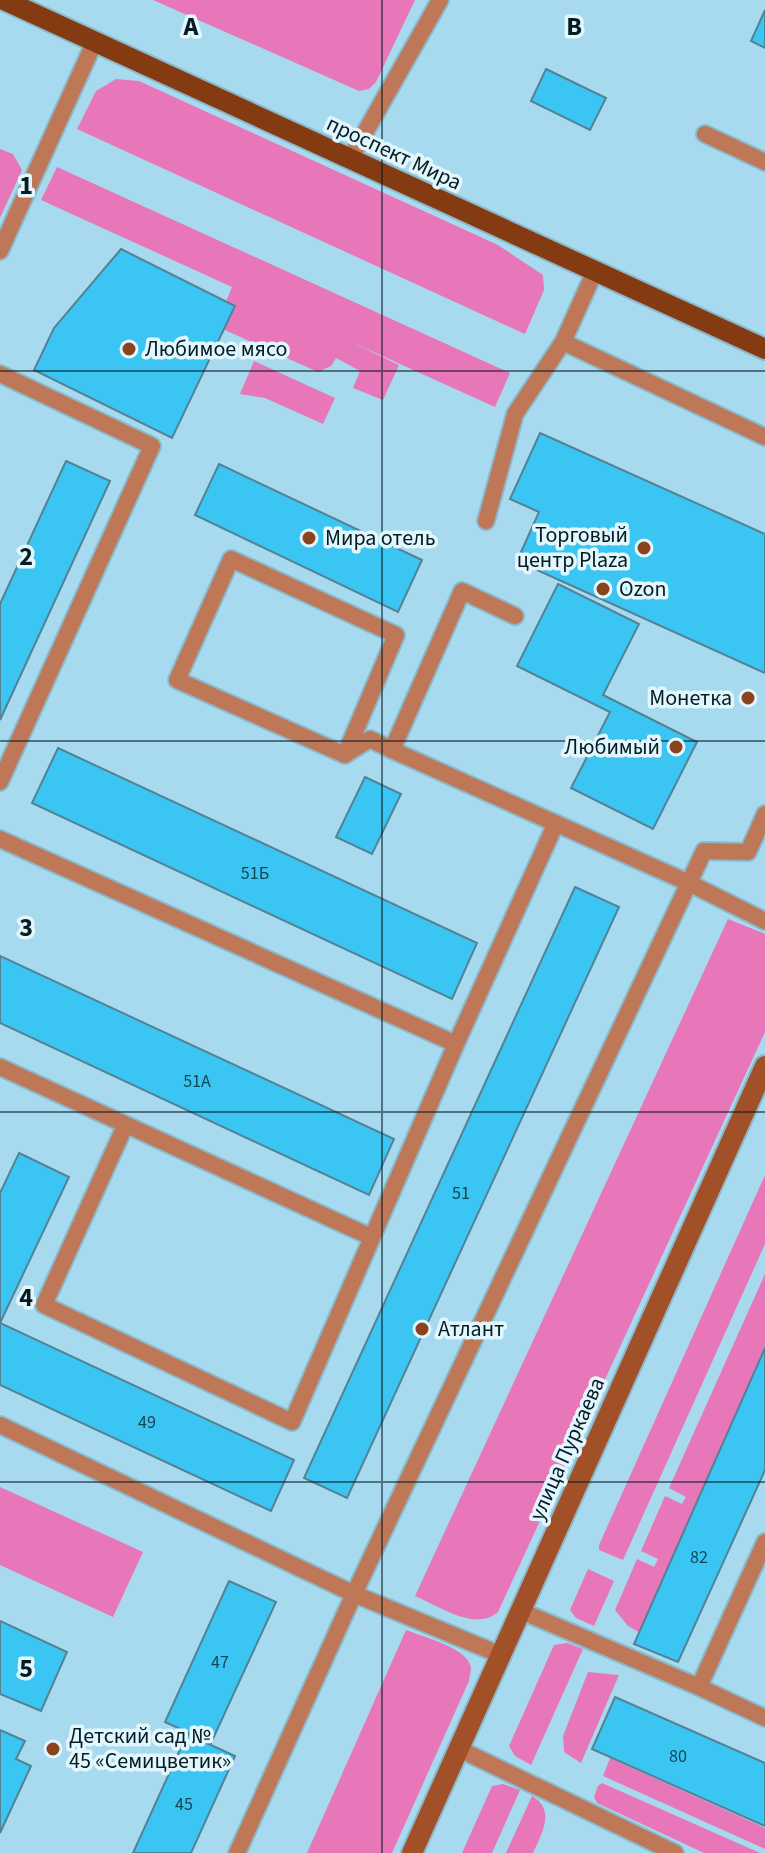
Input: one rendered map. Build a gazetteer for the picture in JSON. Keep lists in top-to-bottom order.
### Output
{
  "streets": {
    "main road": ["проспект Мира", "улица Пуркаева"]
  },
  "places": [
    "Любимое мясо",
    "Мира отель",
    "Торговый центр Plaza",
    "Ozon",
    "Монетка",
    "Любимый",
    "Атлант",
    "Детский сад № 45 «Семицветик»"
  ],
  "house_numbers": [
    "51Б",
    "51А",
    "51",
    "49",
    "82",
    "47",
    "80",
    "45"
  ],
  "grid": {
    "columns": ["A", "B"],
    "rows": [
      "1",
      "2",
      "3",
      "4",
      "5"
    ]
  }
}
